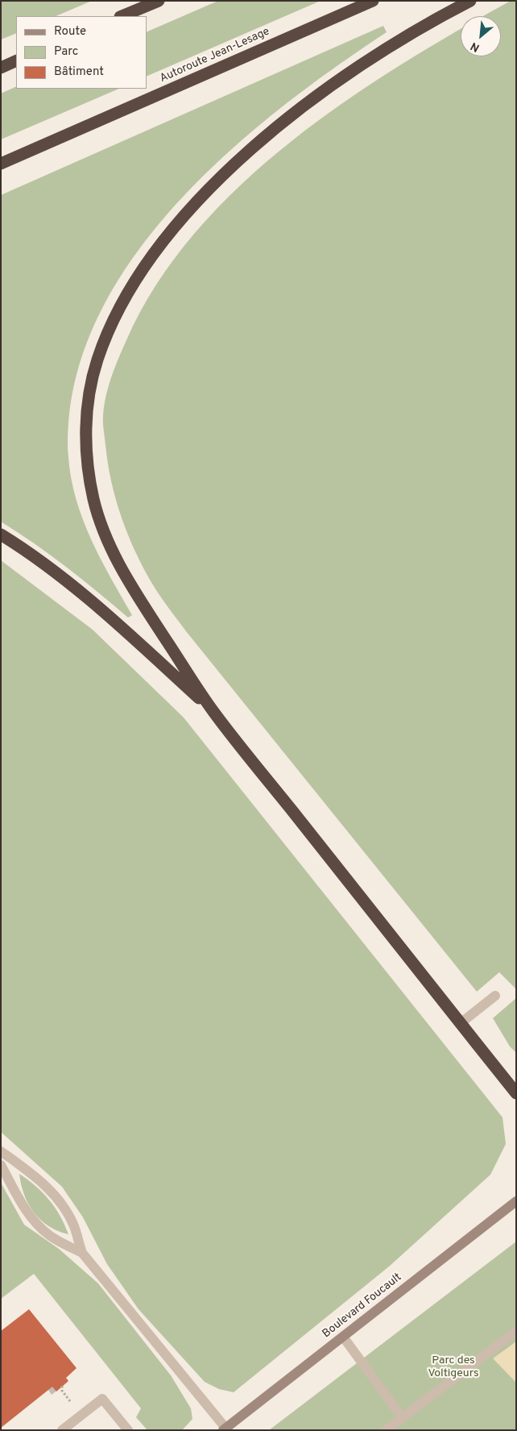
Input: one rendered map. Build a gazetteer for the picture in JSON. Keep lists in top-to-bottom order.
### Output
{
  "streets": {
    "highway": ["Autoroute Jean-Lesage"],
    "street": ["Boulevard Foucault"]
  },
  "parks": ["Parc des Voltigeurs"],
  "legend": ["Route", "Parc", "Bâtiment"],
  "north": "bottom left"
}
